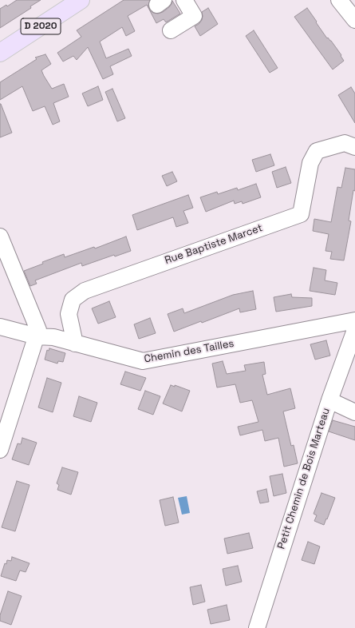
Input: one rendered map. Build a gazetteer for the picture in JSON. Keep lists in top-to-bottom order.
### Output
{
  "streets": {
    "main road": ["D 2020"],
    "street": ["Rue Baptiste Marcet", "Chemin des Tailles", "Petit Chemin de Bois Marteau"]
  },
  "crossings": [
    ["Rue Baptiste Marcet", "Chemin des Tailles"]
  ]
}
